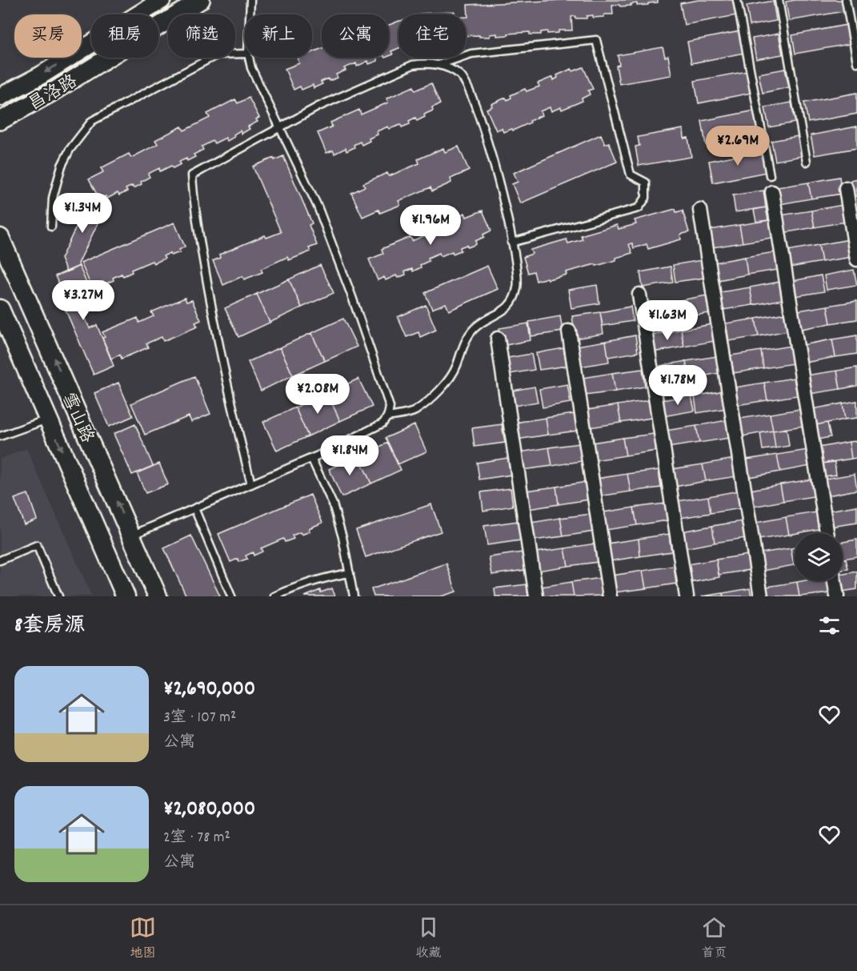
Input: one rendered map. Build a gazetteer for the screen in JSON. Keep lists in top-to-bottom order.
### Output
{
  "streets": {
    "main road": ["雪山路"],
    "street": ["昌洛路"]
  },
  "page": {
    "chip": [
      "买房",
      "租房",
      "筛选",
      "新上",
      "公寓",
      "住宅"
    ],
    "price": [
      "¥2.69M",
      "¥1.34M",
      "¥1.96M",
      "¥3.27M",
      "¥1.63M",
      "¥1.78M",
      "¥2.08M",
      "¥1.84M"
    ],
    "heading": "8套房源",
    "list": [
      {
        "name": "¥2,690,000",
        "note": "3室 · 107 m² · 公寓"
      },
      {
        "name": "¥2,080,000",
        "note": "2室 · 78 m² · 公寓"
      }
    ],
    "tabs": ["地图", "收藏", "首页"]
  }
}
